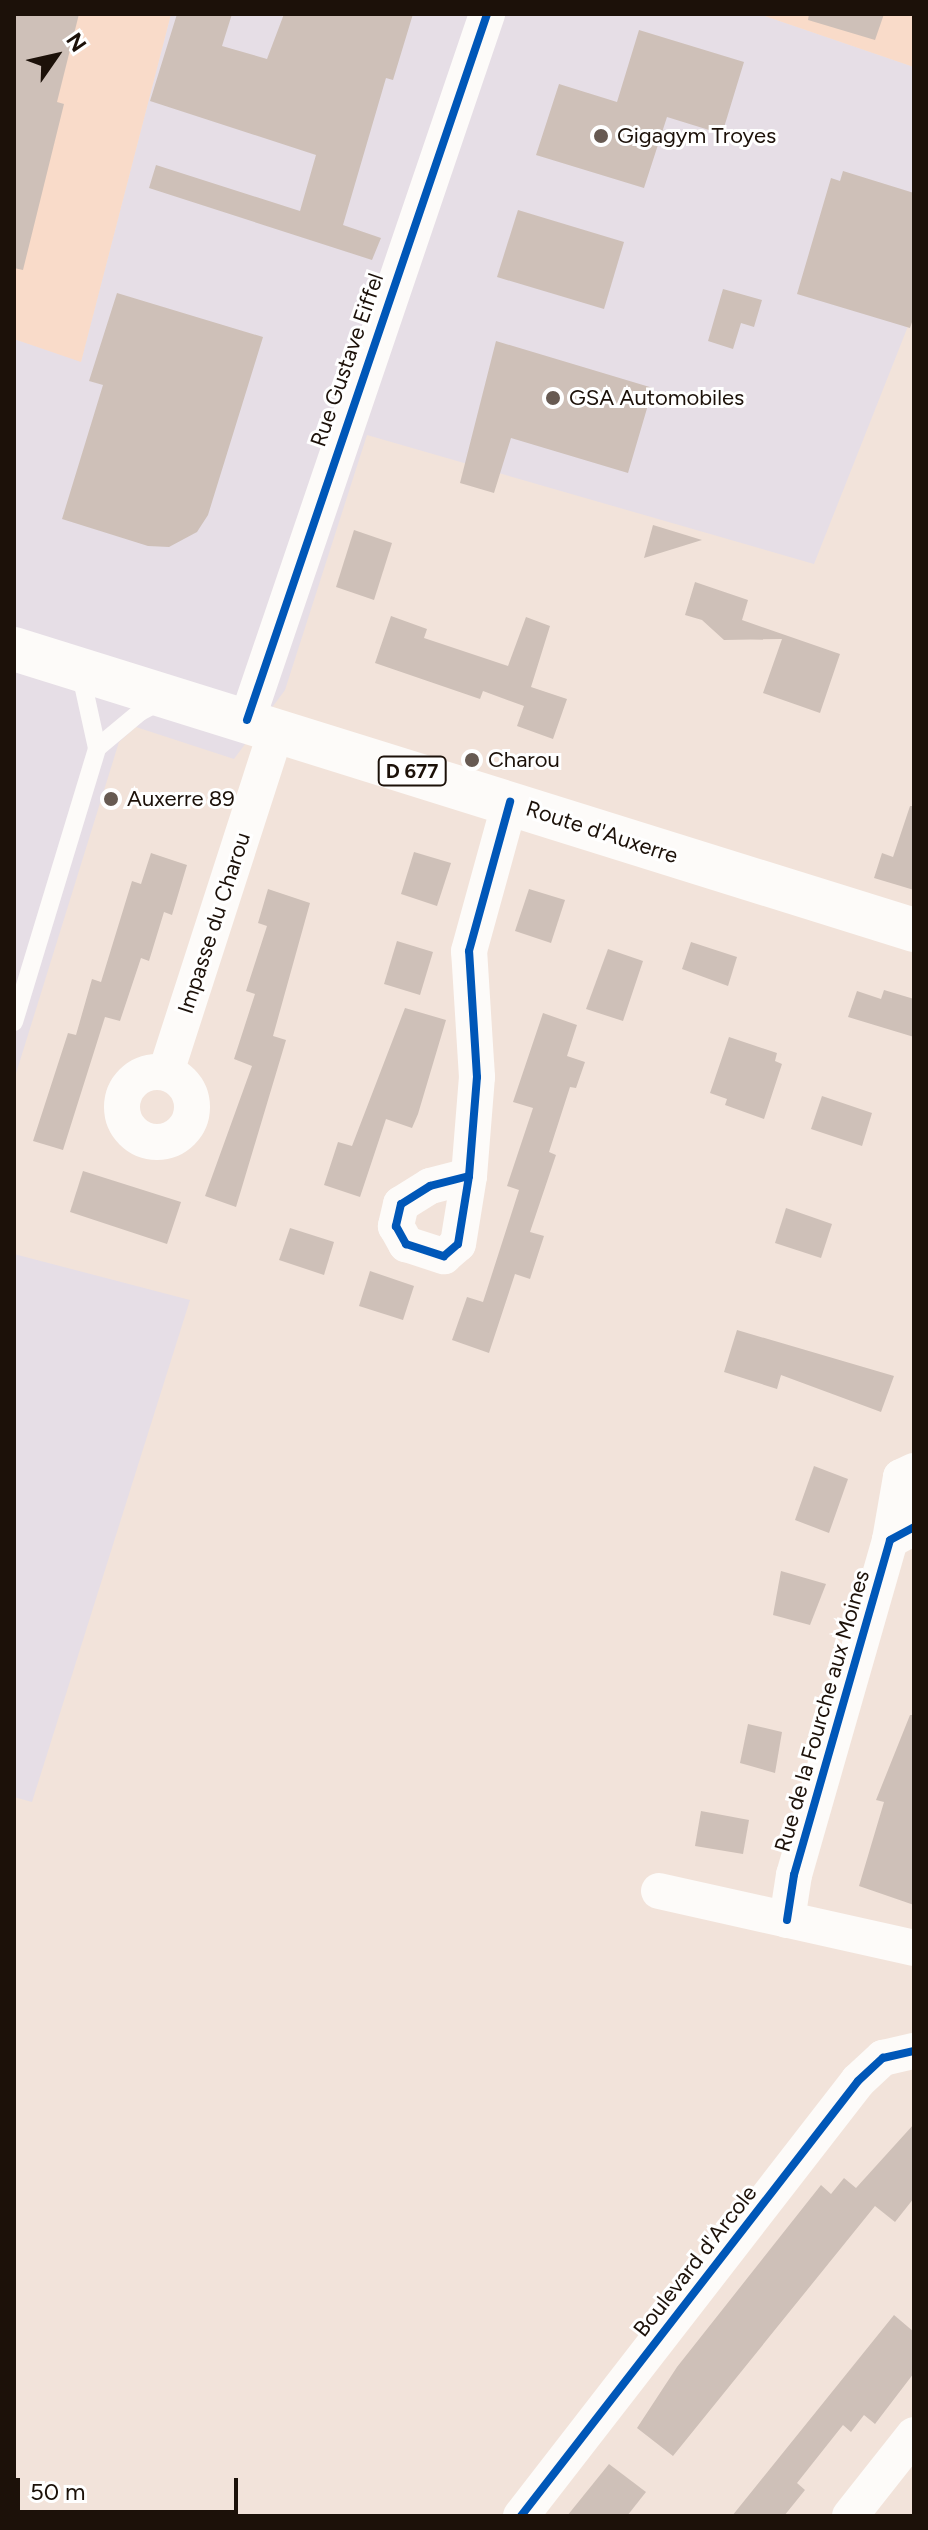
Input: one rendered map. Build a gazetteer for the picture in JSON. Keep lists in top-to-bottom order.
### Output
{
  "streets": {
    "main road": ["D 677", "Route d'Auxerre"],
    "street": [
      "Rue Gustave Eiffel",
      "Impasse du Charou",
      "Rue de la Fourche aux Moines",
      "Boulevard d'Arcole"
    ]
  },
  "crossings": [
    ["Rue Gustave Eiffel", "Route d'Auxerre"],
    ["Rue Gustave Eiffel", "Impasse du Charou"],
    ["Route d'Auxerre", "Impasse du Charou"]
  ],
  "places": [
    "Gigagym Troyes",
    "GSA Automobiles",
    "Charou",
    "Auxerre 89"
  ],
  "scale_bar": "50 m",
  "north": "top right"
}
